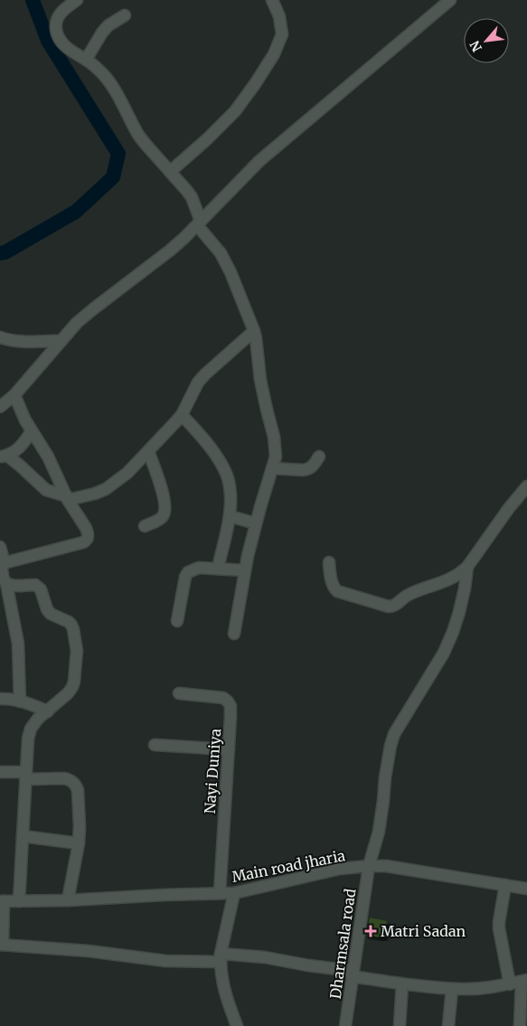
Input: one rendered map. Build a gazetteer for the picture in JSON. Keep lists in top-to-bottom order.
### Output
{
  "streets": {
    "street": ["Nayi Duniya", "Main road jharia", "Dharmsala road"]
  },
  "crossings": [
    ["Nayi Duniya", "Main road jharia"],
    ["Main road jharia", "Dharmsala road"]
  ],
  "places": {
    "health": ["Matri Sadan"]
  },
  "north": "bottom left"
}
